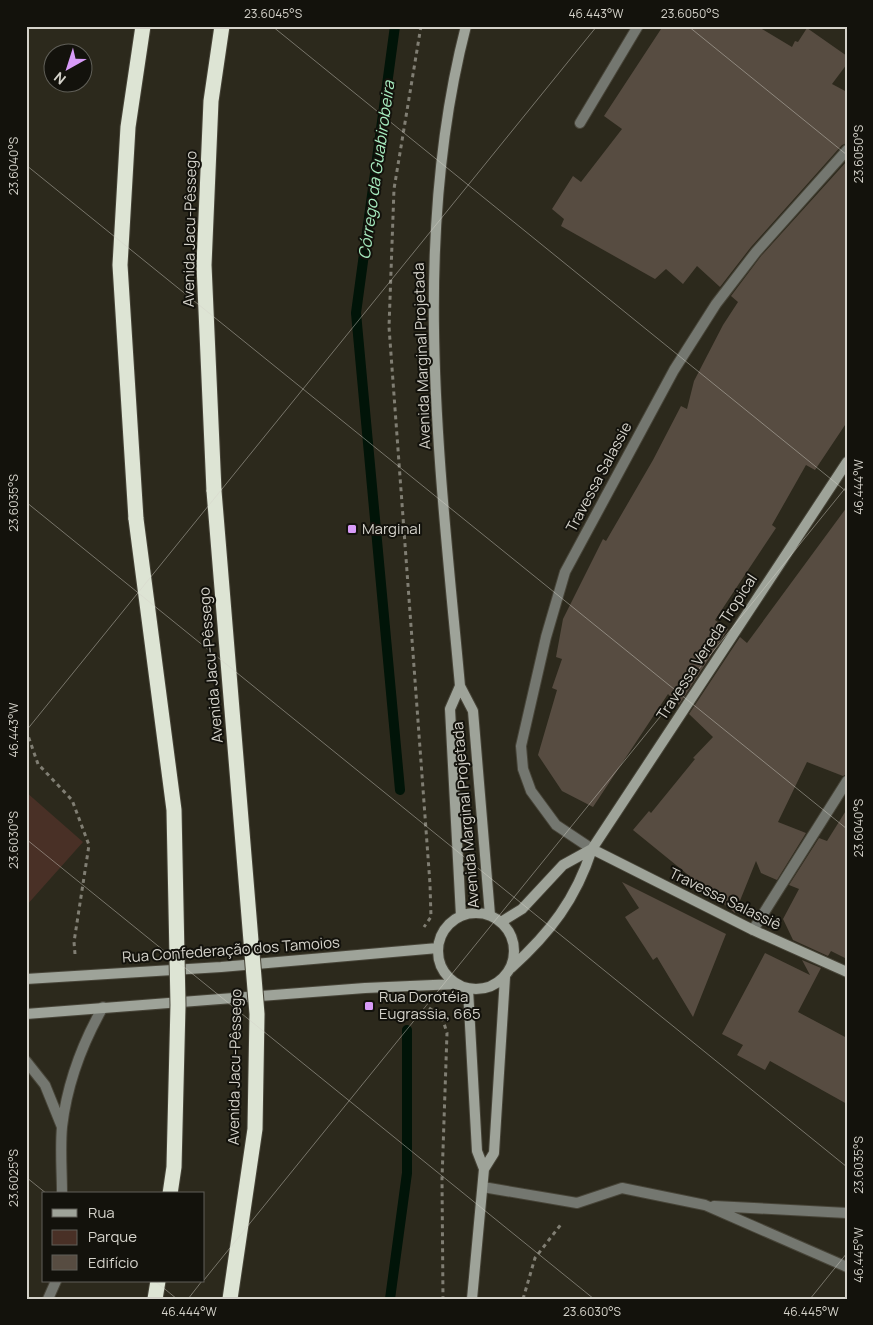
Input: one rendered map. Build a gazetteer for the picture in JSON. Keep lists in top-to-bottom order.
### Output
{
  "streets": {
    "highway": ["Avenida Jacu-Pêssego"],
    "main road": [
      "Avenida Marginal Projetada",
      "Travessa Vereda Tropical",
      "Travessa Salassiê",
      "Rua Confederação dos Tamoios"
    ],
    "street": ["Travessa Salassie"]
  },
  "crossings": [
    ["Avenida Marginal Projetada", "Travessa Vereda Tropical"],
    ["Avenida Marginal Projetada", "Rua Confederação dos Tamoios"],
    ["Travessa Salassie", "Travessa Vereda Tropical"],
    ["Travessa Salassie", "Travessa Salassiê"],
    ["Travessa Vereda Tropical", "Travessa Salassiê"],
    ["Travessa Vereda Tropical", "Rua Confederação dos Tamoios"]
  ],
  "water": ["Córrego da Guabirobeira"],
  "places": {
    "transit": ["Marginal", "Rua Dorotéia Eugrassia, 665"]
  },
  "legend": ["Rua", "Parque", "Edifício"],
  "north": "bottom left",
  "coordinates": [
    "23.6045°S",
    "46.443°W",
    "23.6050°S",
    "23.6040°S",
    "46.444°W",
    "23.6035°S",
    "23.6030°S",
    "23.6025°S",
    "46.445°W"
  ]
}
